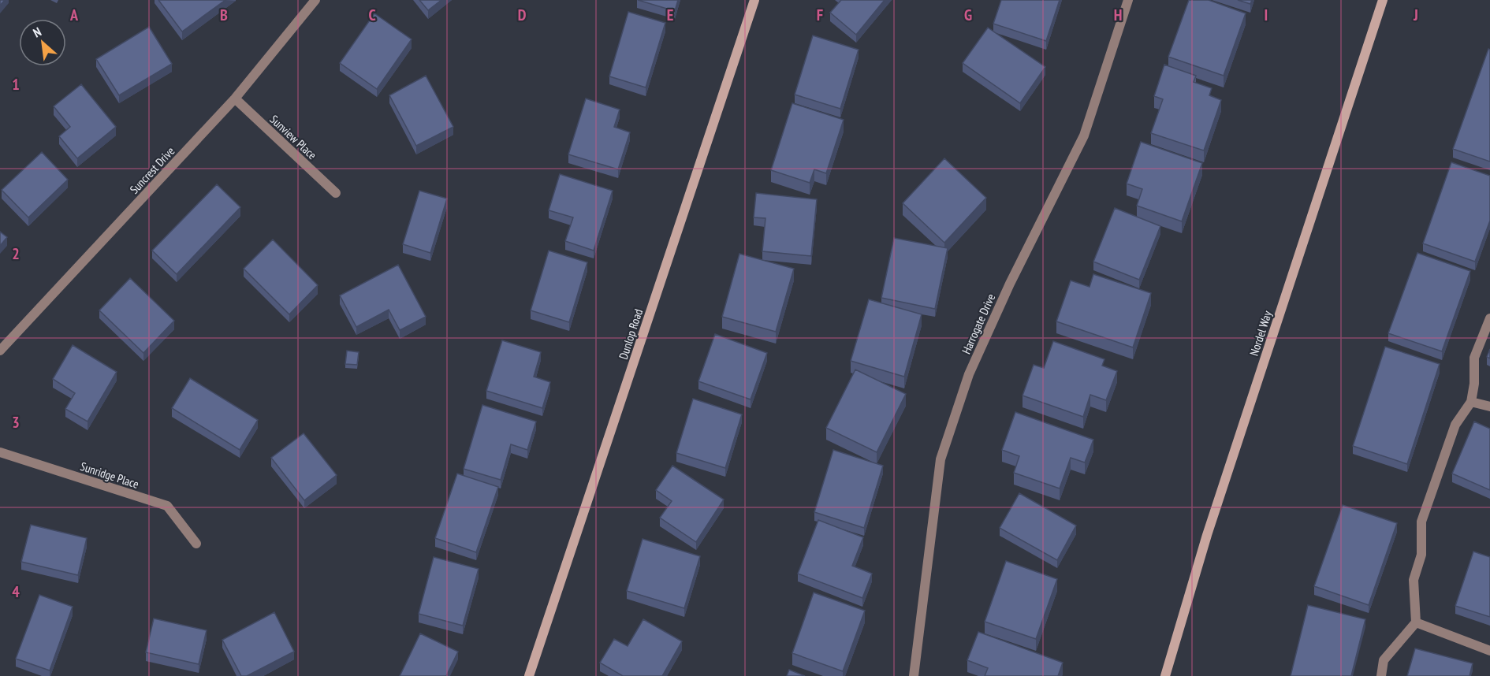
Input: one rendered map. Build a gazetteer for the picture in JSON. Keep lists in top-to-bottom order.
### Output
{
  "streets": {
    "street": [
      "Sunview Place",
      "Suncrest Drive",
      "Harrogate Drive",
      "Nordel Way",
      "Dunlop Road",
      "Sunridge Place"
    ]
  },
  "crossings": [
    ["Sunview Place", "Suncrest Drive"]
  ],
  "north": "top left",
  "grid": {
    "columns": [
      "A",
      "B",
      "C",
      "D",
      "E",
      "F",
      "G",
      "H",
      "I",
      "J"
    ],
    "rows": [
      "1",
      "2",
      "3",
      "4"
    ]
  }
}
